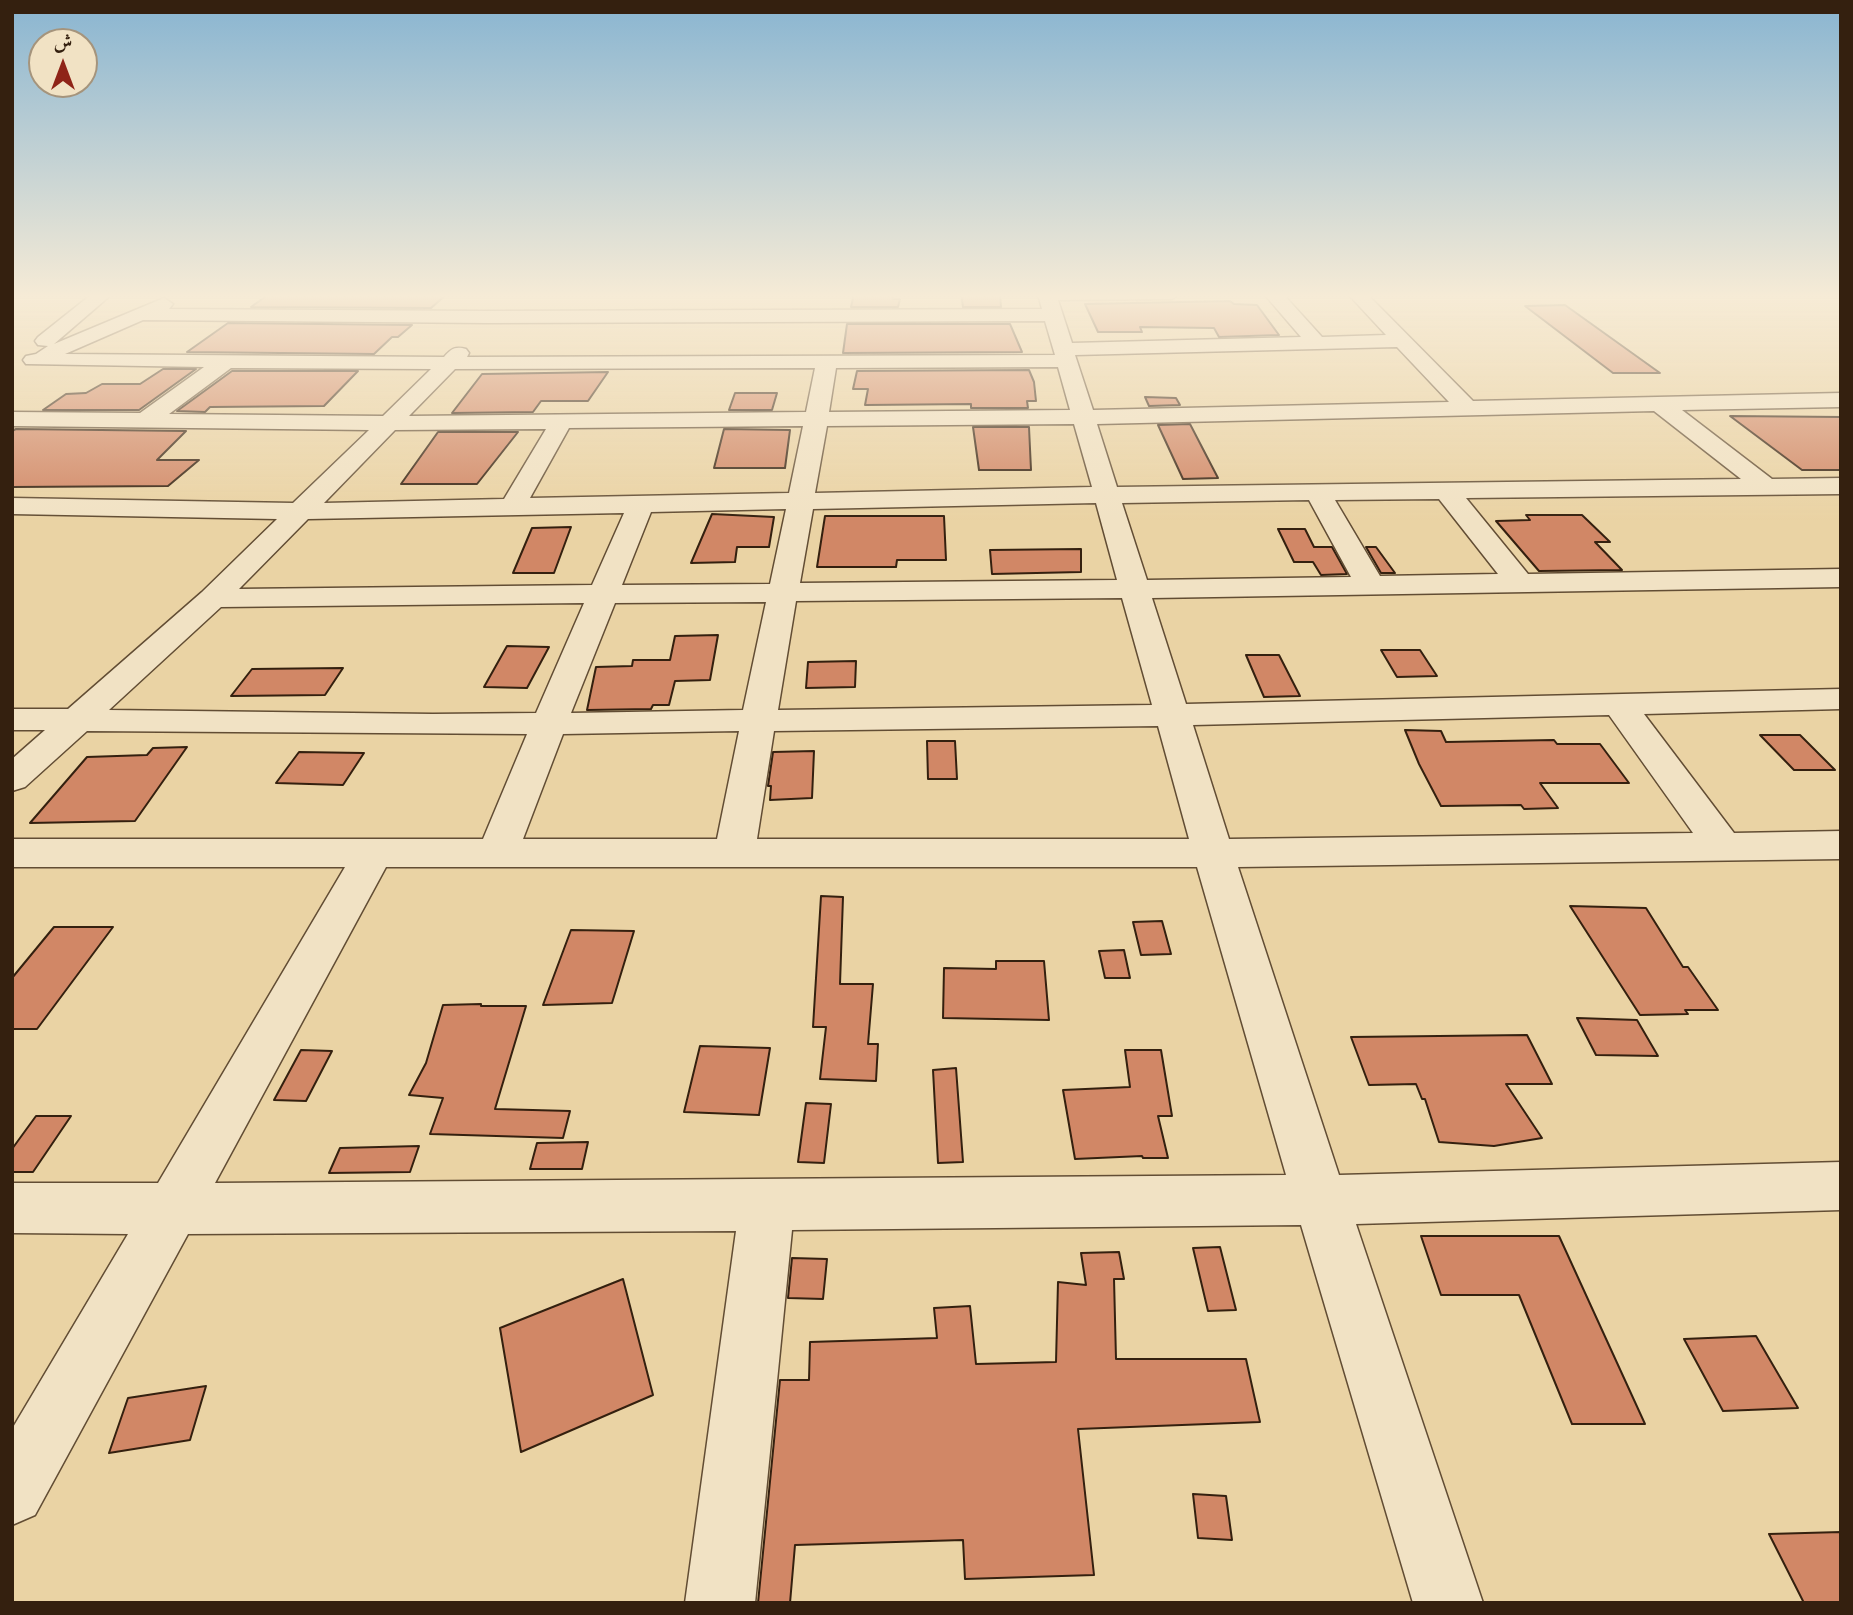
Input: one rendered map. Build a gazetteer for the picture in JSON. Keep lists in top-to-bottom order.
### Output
{
  "north": "top"
}
